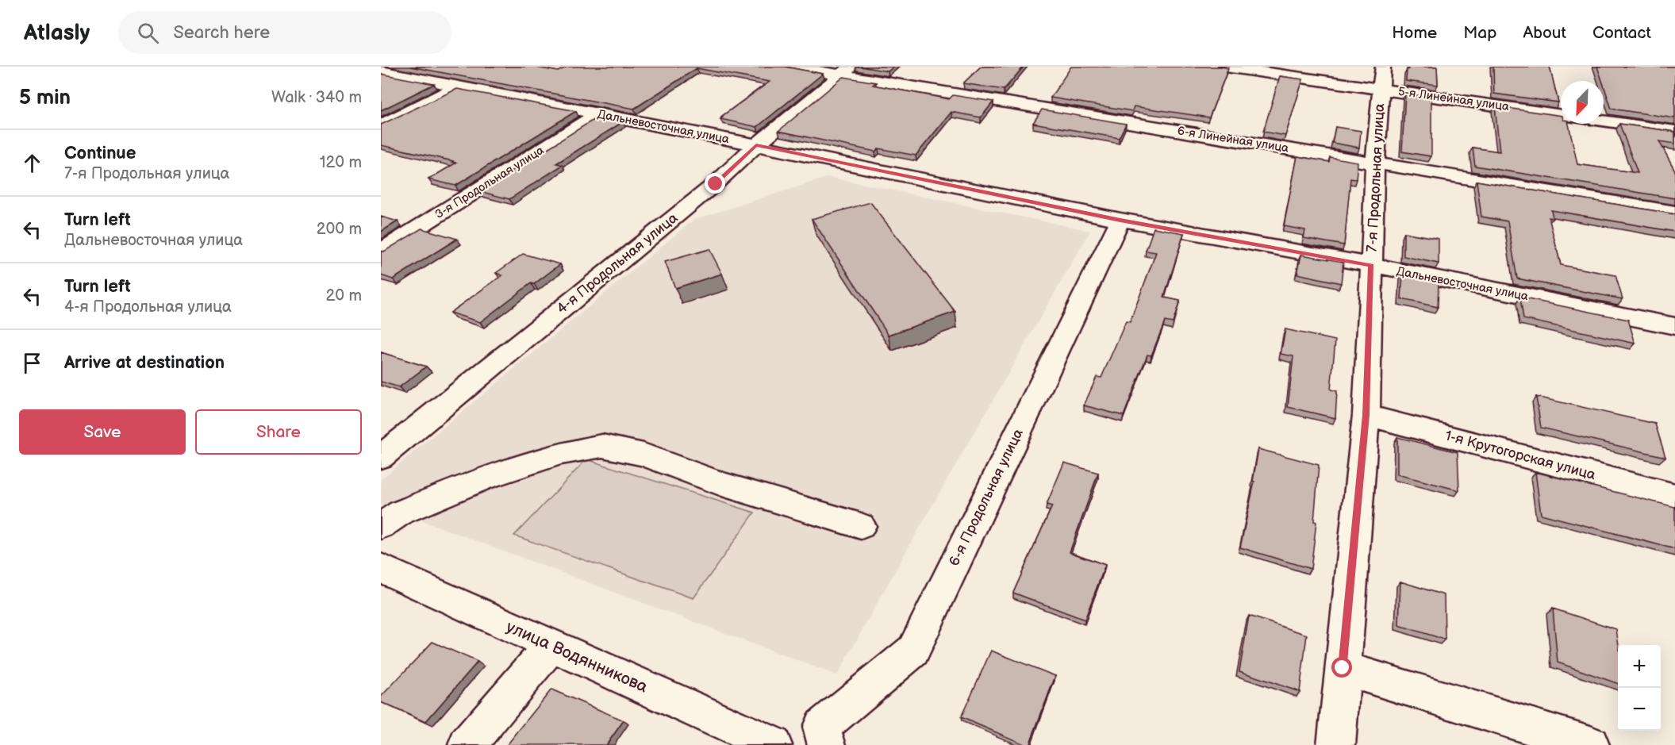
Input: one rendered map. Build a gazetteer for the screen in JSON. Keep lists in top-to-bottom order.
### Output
{
  "streets": {
    "street": [
      "5-я Линейная улица",
      "Дальневосточная улица",
      "6-я Линейная улица",
      "7-я Продольная улица",
      "3-я Продольная улица",
      "4-я Продольная улица",
      "1-я Крутогорская улица",
      "6-я Продольная улица",
      "улица Водянникова"
    ]
  },
  "crossings": [
    ["5-я Линейная улица", "7-я Продольная улица"],
    ["Дальневосточная улица", "7-я Продольная улица"],
    ["Дальневосточная улица", "3-я Продольная улица"],
    ["Дальневосточная улица", "4-я Продольная улица"],
    ["Дальневосточная улица", "6-я Продольная улица"],
    ["6-я Линейная улица", "7-я Продольная улица"],
    ["6-я Линейная улица", "4-я Продольная улица"],
    ["7-я Продольная улица", "1-я Крутогорская улица"]
  ],
  "north": "bottom left",
  "page": {
    "header": "Atlasly",
    "search": "Search here",
    "nav": [
      "Home",
      "Map",
      "About",
      "Contact"
    ],
    "heading": ["5 min", "Walk · 340 m"],
    "list": [
      ["Continue", "7-я Продольная улица", "120 m"],
      ["Turn left", "Дальневосточная улица", "200 m"],
      ["Turn left", "4-я Продольная улица", "20 m"],
      "Arrive at destination"
    ],
    "buttons": ["Save", "Share"],
    "map_buttons": ["+", "−"]
  }
}
